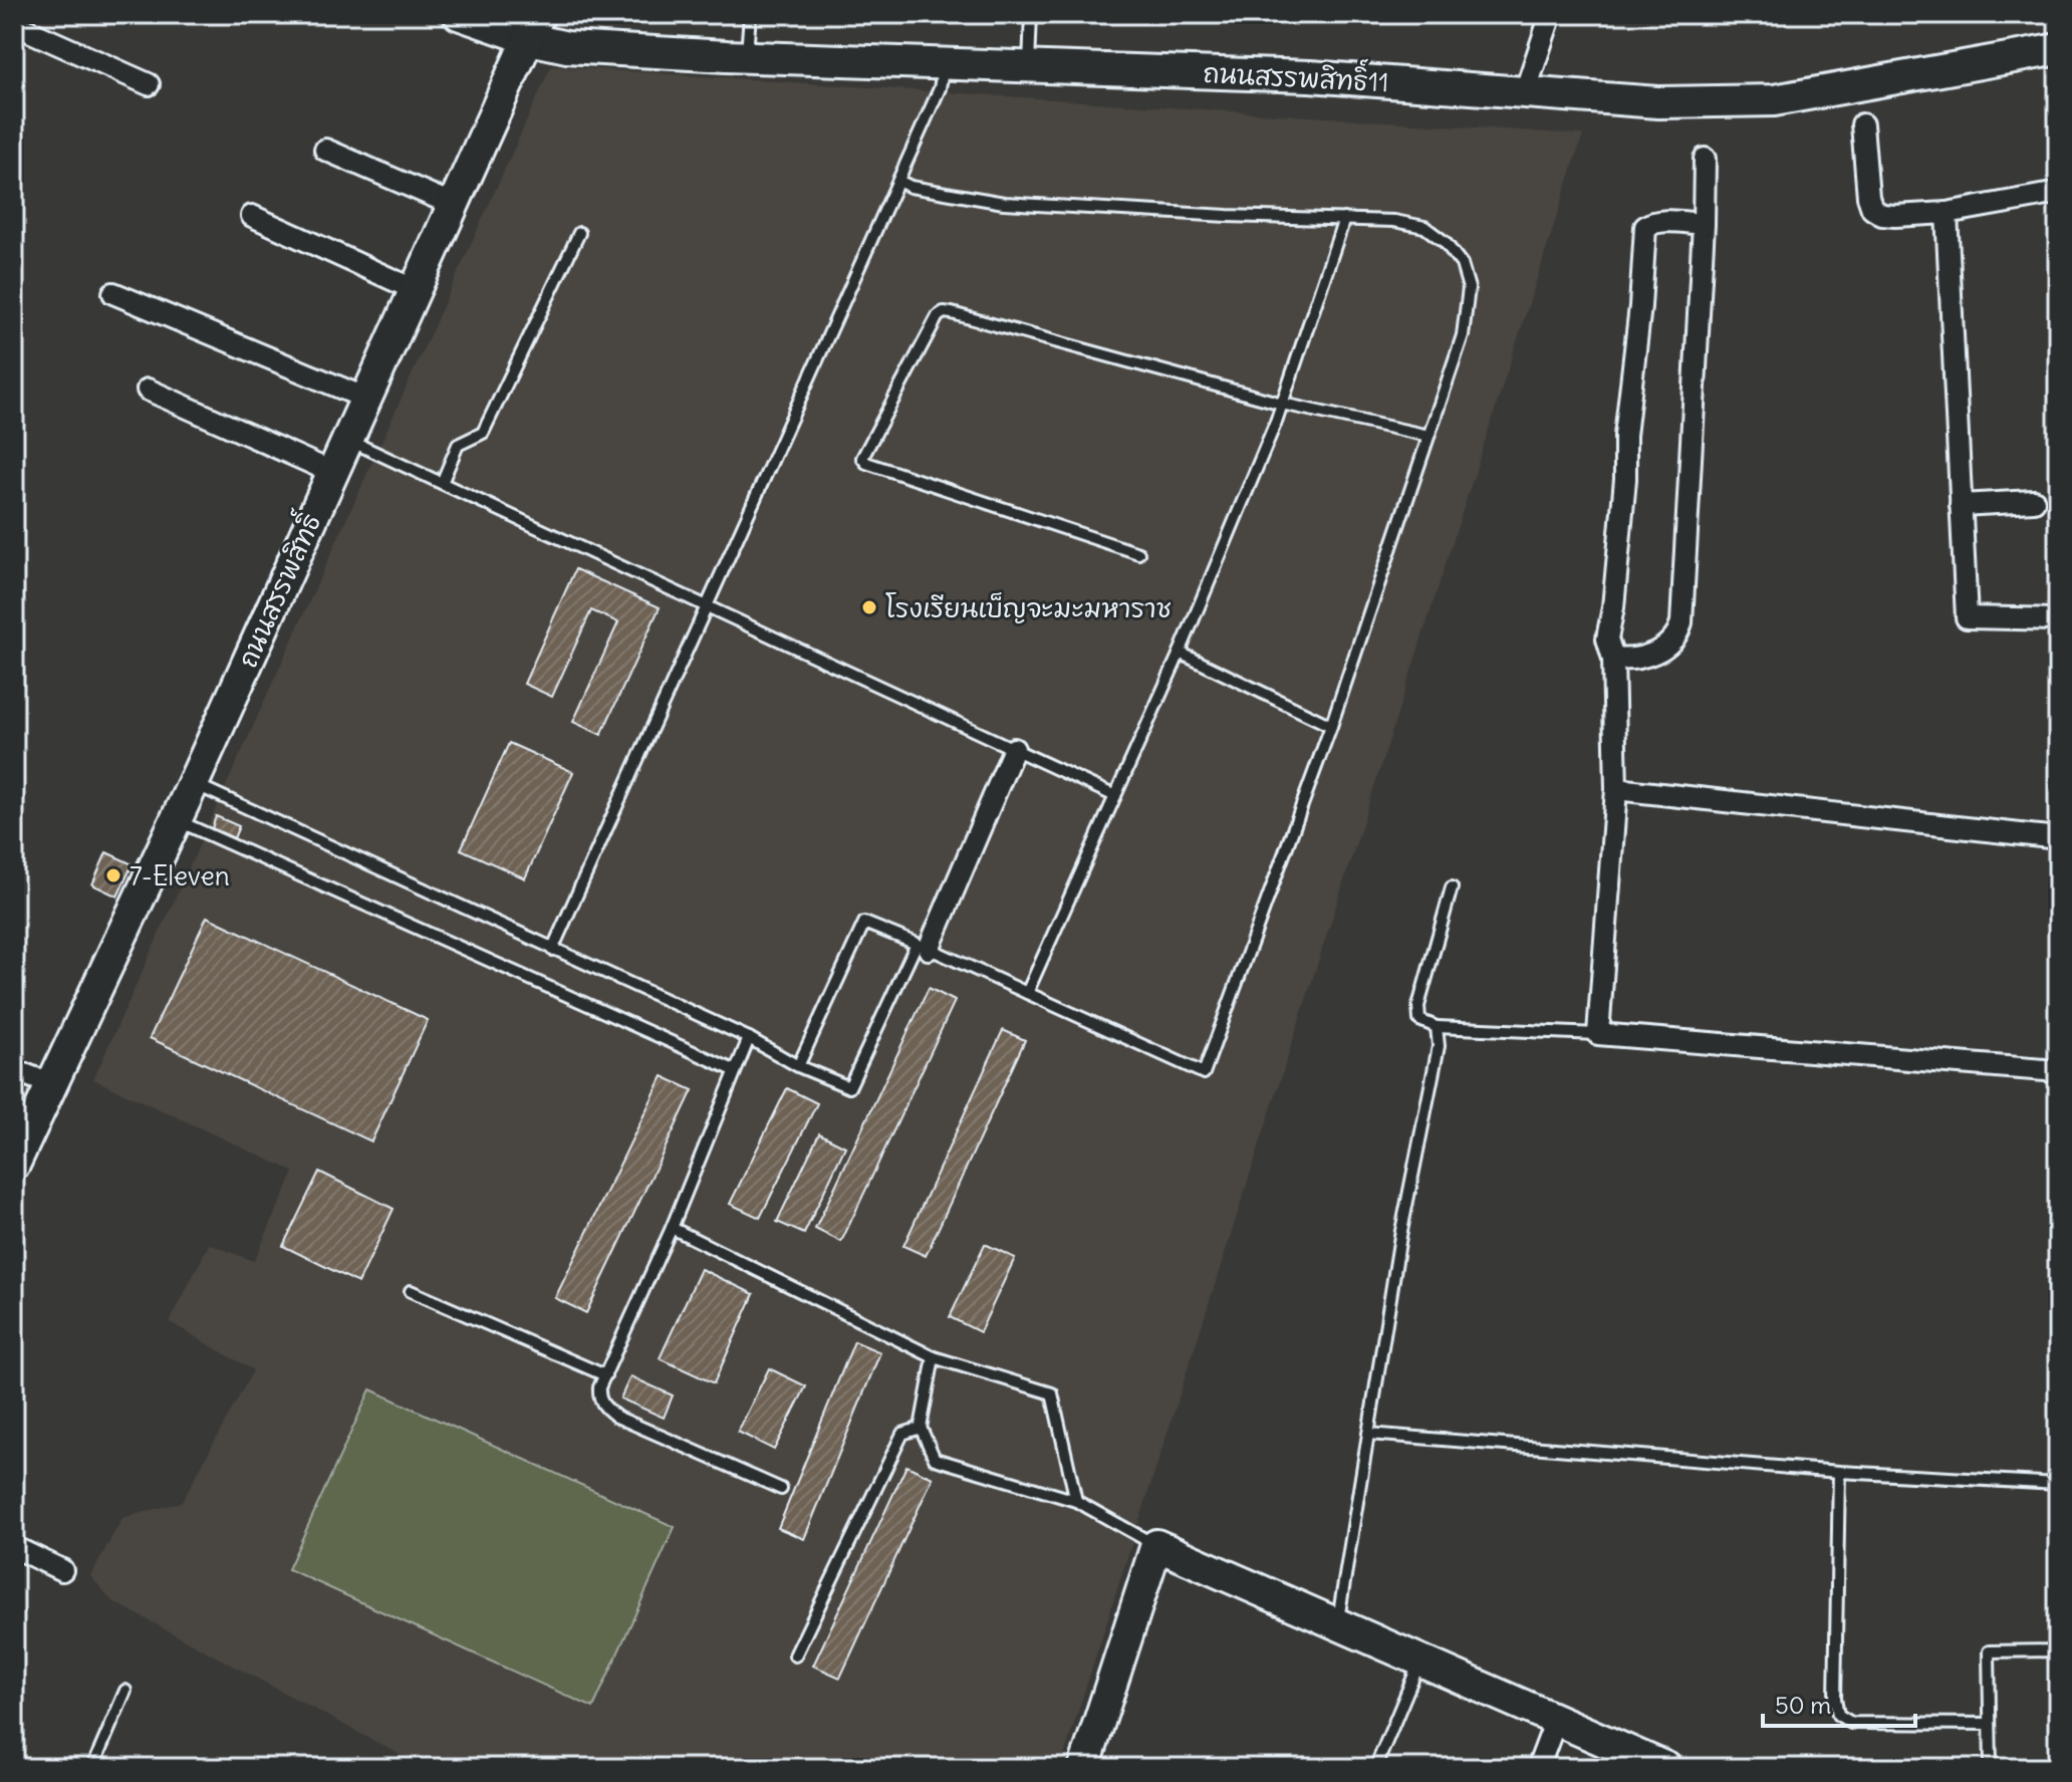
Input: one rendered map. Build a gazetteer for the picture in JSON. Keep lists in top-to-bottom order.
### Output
{
  "streets": {
    "street": ["ถนนสรรพสิทธิ์11", "ถนนสรรพสิทธิ์"]
  },
  "crossings": [
    ["ถนนสรรพสิทธิ์11", "ถนนสรรพสิทธิ์"]
  ],
  "places": ["โรงเรียนเบ็ญจะมะมหาราช", "7-Eleven"],
  "scale_bar": "50 m"
}
